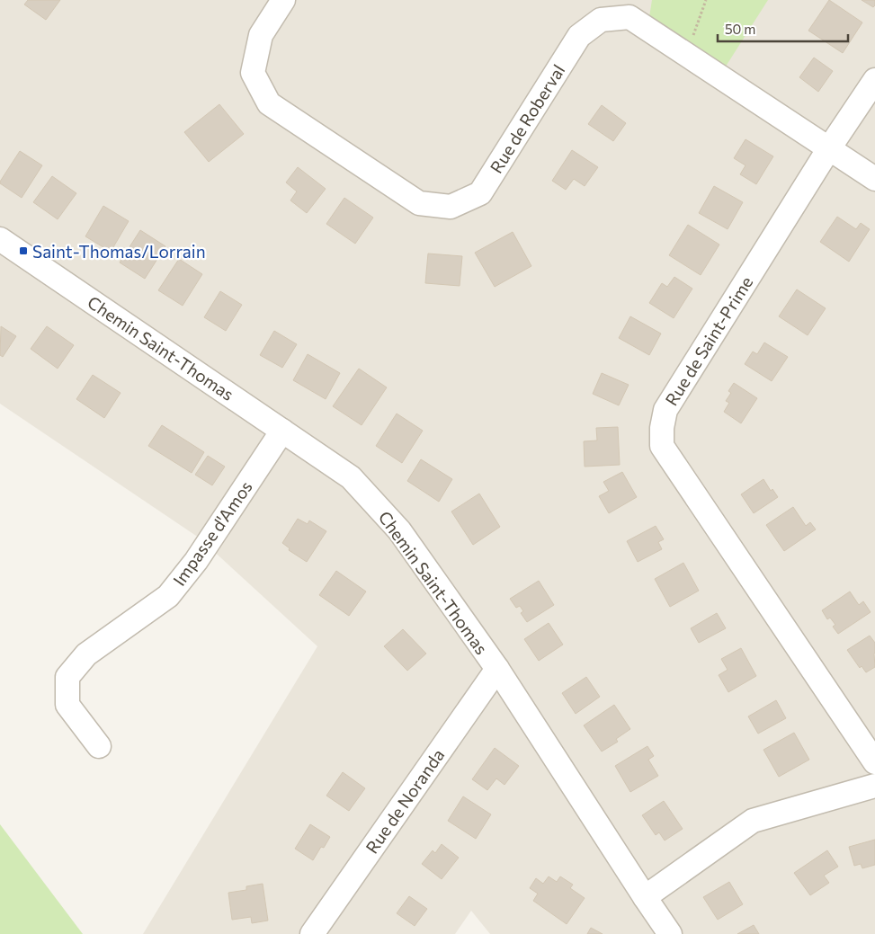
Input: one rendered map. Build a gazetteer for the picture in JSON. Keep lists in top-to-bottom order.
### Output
{
  "streets": {
    "street": [
      "Rue de Roberval",
      "Rue de Saint-Prime",
      "Chemin Saint-Thomas",
      "Impasse d'Amos",
      "Rue de Noranda"
    ]
  },
  "crossings": [
    ["Rue de Roberval", "Rue de Saint-Prime"],
    ["Chemin Saint-Thomas", "Impasse d'Amos"],
    ["Chemin Saint-Thomas", "Rue de Noranda"]
  ],
  "places": {
    "transit": ["Saint-Thomas/Lorrain"]
  },
  "scale_bar": "50 m"
}
